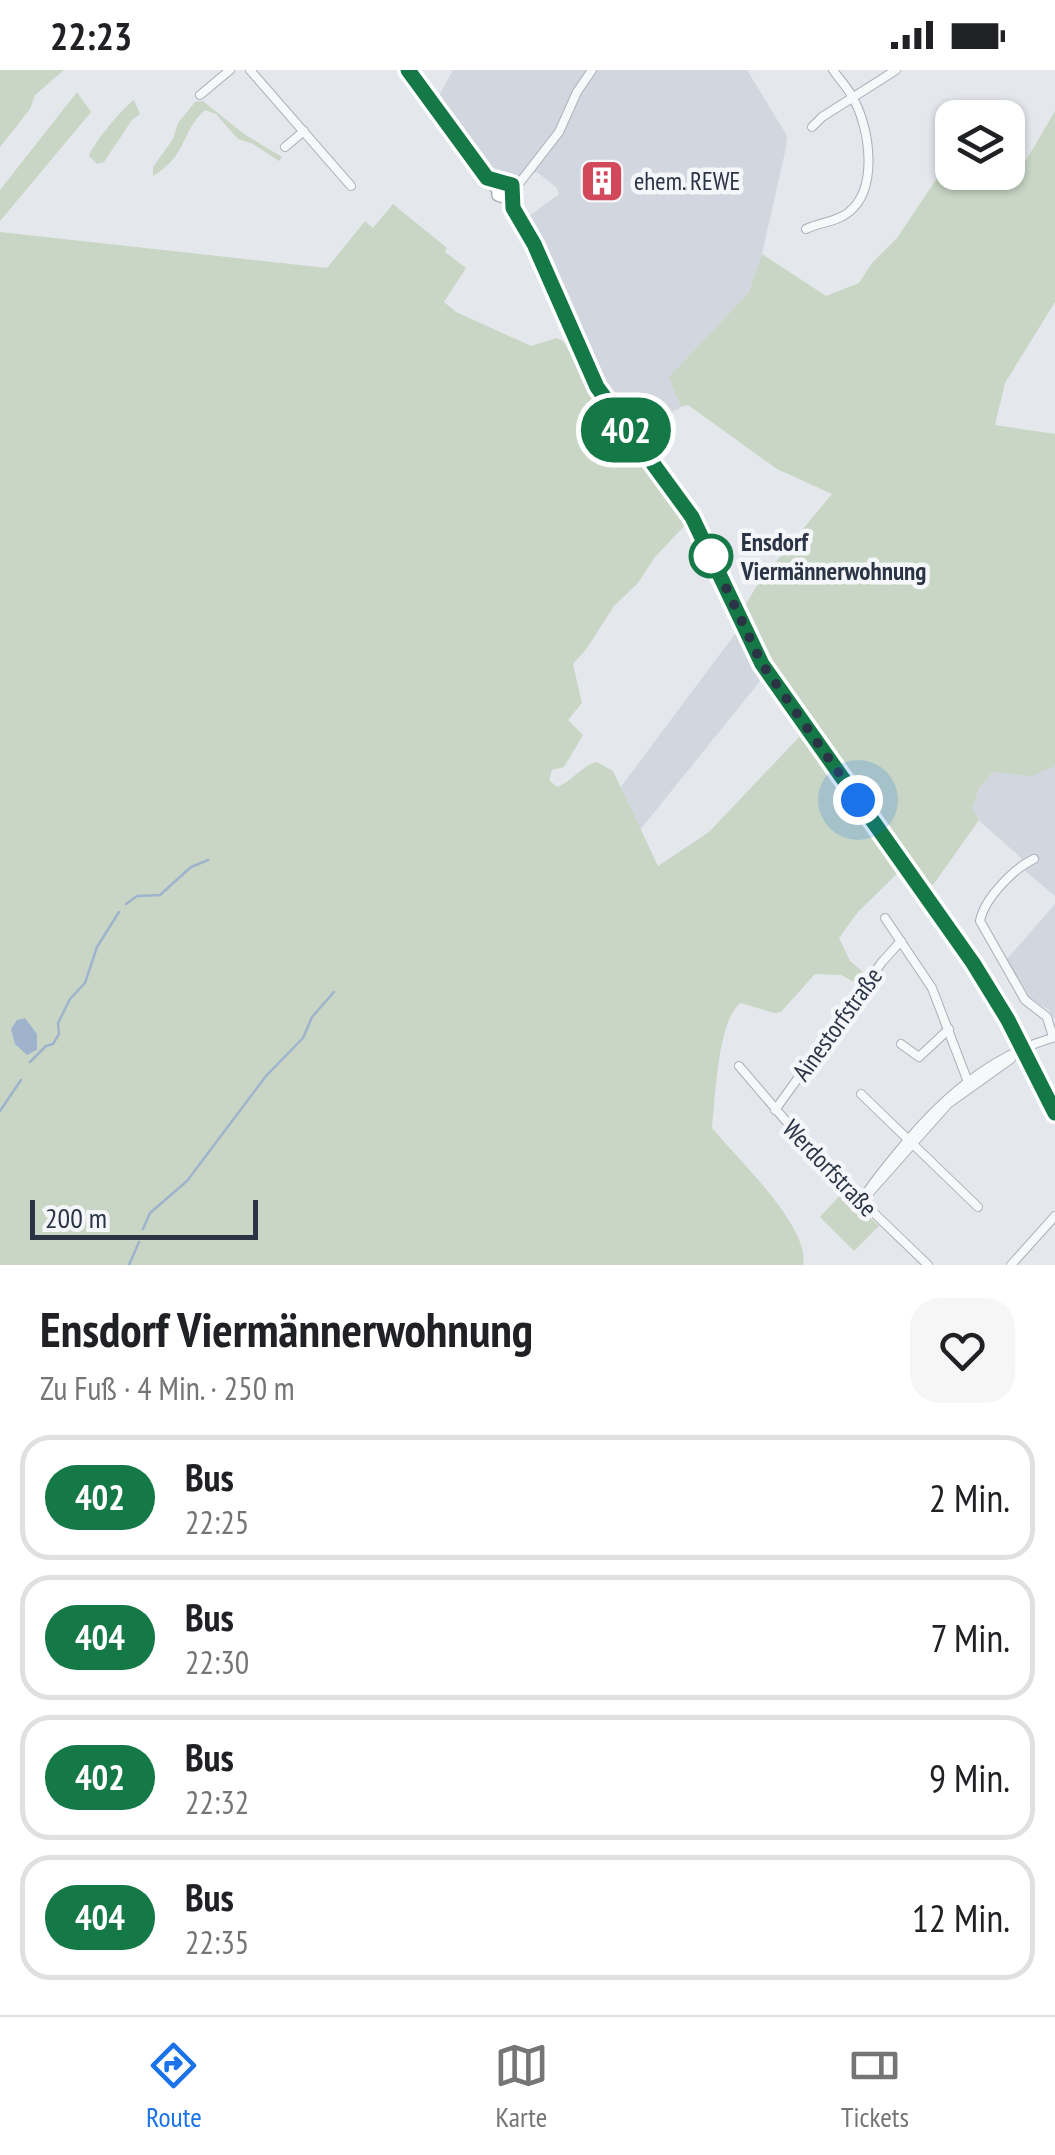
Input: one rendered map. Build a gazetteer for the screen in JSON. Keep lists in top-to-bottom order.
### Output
{
  "streets": {
    "street": ["Ainestorfstraße", "Werdorfstraße"]
  },
  "crossings": [
    ["Ainestorfstraße", "Werdorfstraße"]
  ],
  "places": {
    "building": ["ehem. REWE"],
    "other": ["Ensdorf Viermännerwohnung"]
  },
  "lines": ["bus line 402"],
  "scale_bar": "200 m",
  "page": {
    "status": "22:23",
    "on_map": "402",
    "scale": "200 m",
    "heading": ["Ensdorf Viermännerwohnung", "Zu Fuß · 4 Min. · 250 m"],
    "list": [
      {
        "mark": "402",
        "name": "Bus",
        "note": "22:25",
        "value": "2 Min."
      },
      {
        "mark": "404",
        "name": "Bus",
        "note": "22:30",
        "value": "7 Min."
      },
      {
        "mark": "402",
        "name": "Bus",
        "note": "22:32",
        "value": "9 Min."
      },
      {
        "mark": "404",
        "name": "Bus",
        "note": "22:35",
        "value": "12 Min."
      }
    ],
    "tabs": ["Route", "Karte", "Tickets"]
  }
}
